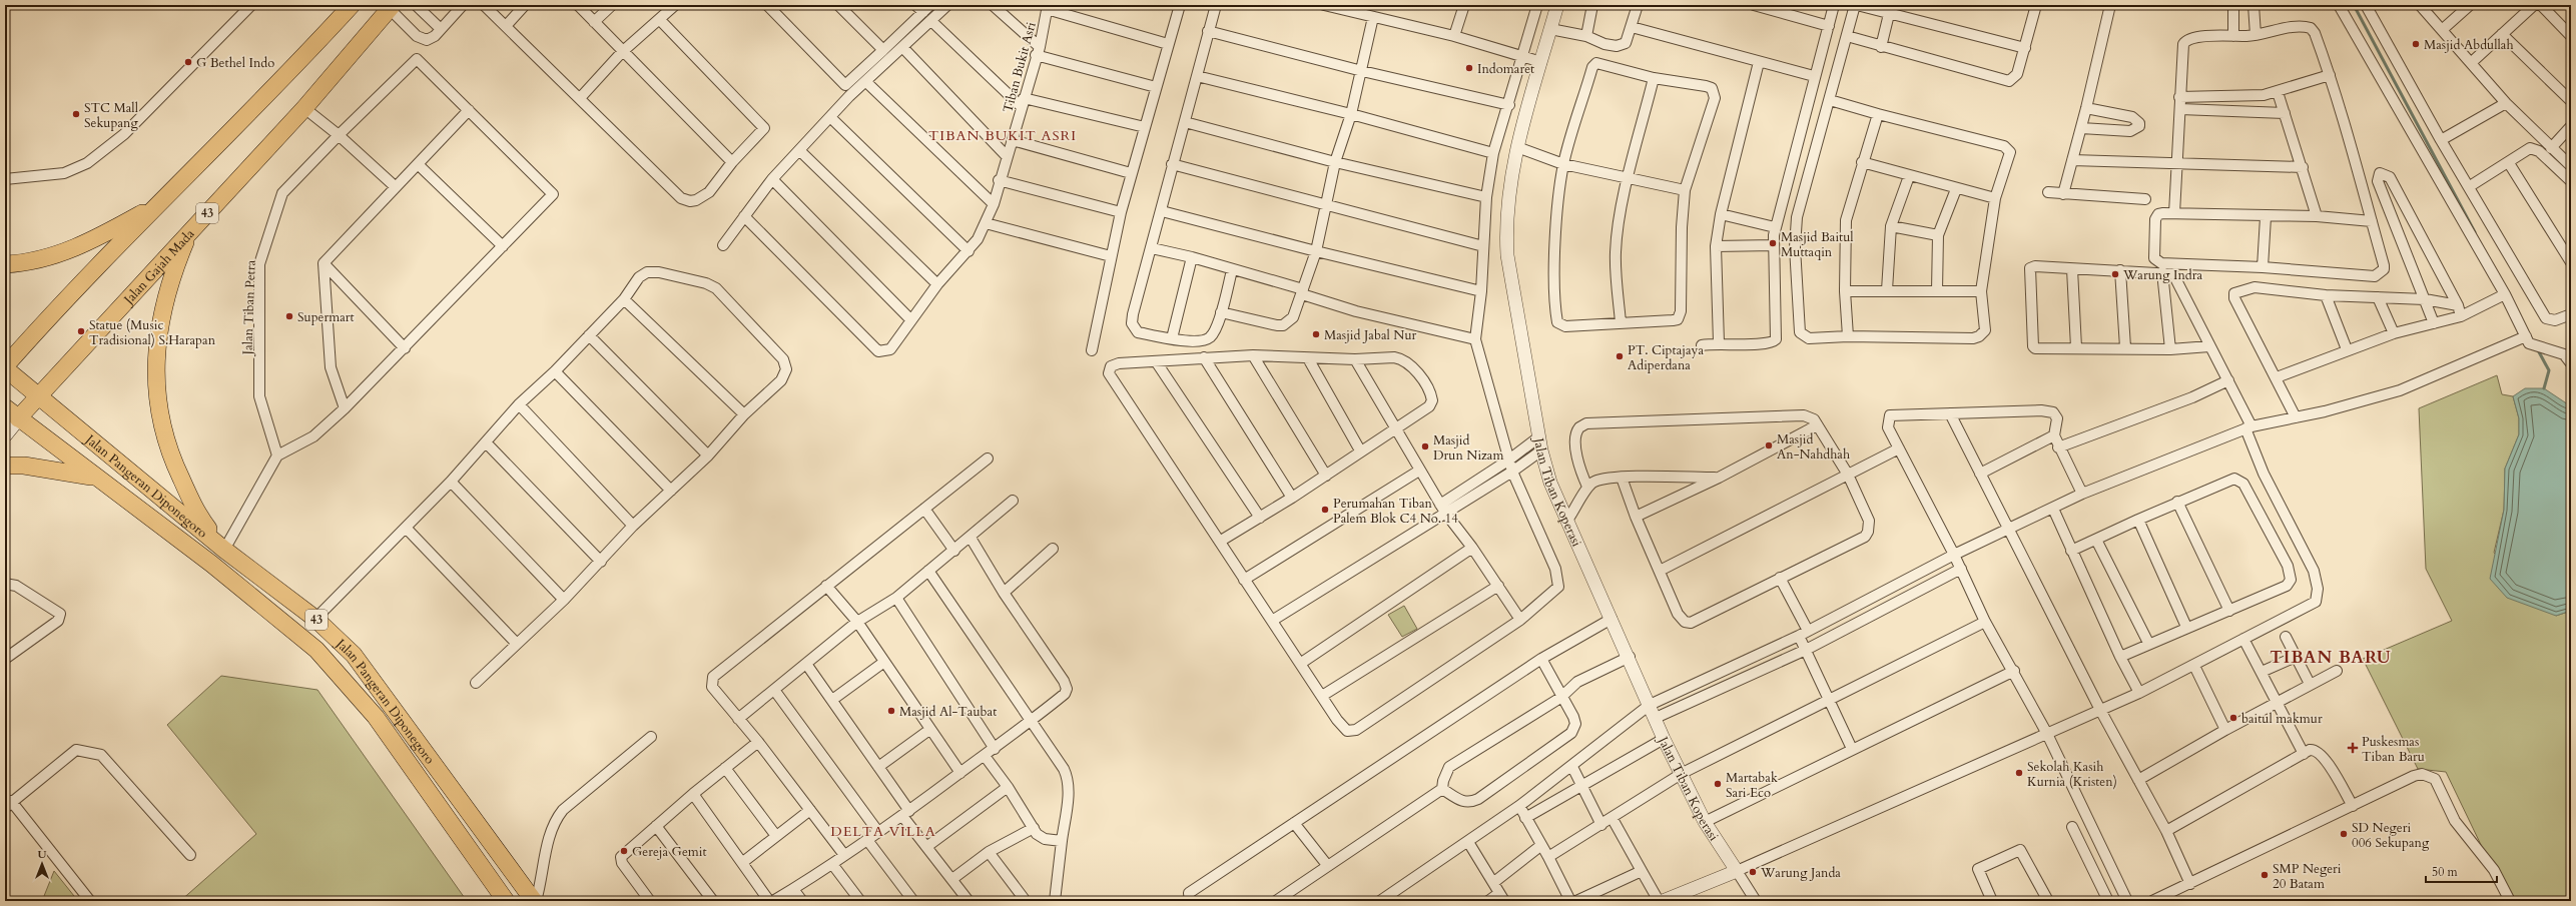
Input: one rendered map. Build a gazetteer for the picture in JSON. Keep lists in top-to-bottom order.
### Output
{
  "streets": {
    "highway": ["43", "Jalan Gajah Mada", "Jalan Pangeran Diponegoro"],
    "street": ["Tiban Bukit Asri", "Jalan Tiban Petra", "Jalan Tiban Koperasi"]
  },
  "crossings": [
    ["Jalan Gajah Mada", "Jalan Pangeran Diponegoro"]
  ],
  "districts": ["TIBAN BUKIT ASRI", "TIBAN BARU", "DELTA VILLA"],
  "places": {
    "other": [
      "Masjid Abdullah",
      "G Bethel Indo",
      "Indomaret",
      "STC Mall Sekupang",
      "Masjid Baitul Muttaqin",
      "Warung Indra",
      "Supermart",
      "Statue (Music Tradisional) S.Harapan",
      "Masjid Jabal Nur",
      "PT. Ciptajaya Adiperdana",
      "Masjid An-Nahdhah",
      "Masjid Drun Nizam",
      "Perumahan Tiban Palem Blok C4 No. 14",
      "Masjid Al-Taubat",
      "baitul makmur",
      "Sekolah Kasih Kurnia (Kristen)",
      "Martabak Sari Eco",
      "SD Negeri 006 Sekupang",
      "Gereja Gemit",
      "Warung Janda",
      "SMP Negeri 20 Batam"
    ],
    "health": ["Puskesmas Tiban Baru"]
  },
  "scale_bar": "50 m",
  "north": "top"
}
